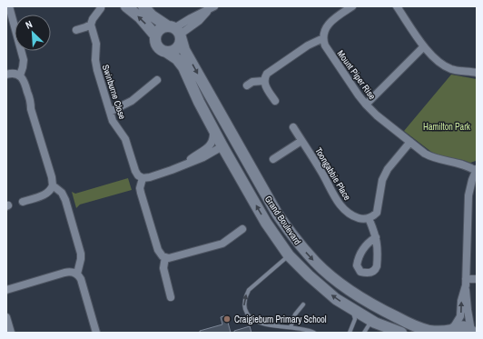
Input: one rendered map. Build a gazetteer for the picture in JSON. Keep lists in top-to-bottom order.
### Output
{
  "streets": {
    "street": [
      "Mount Piper Rise",
      "Swinburne Close",
      "Toongabbie Place",
      "Grand Boulevard"
    ]
  },
  "parks": ["Hamilton Park"],
  "places": ["Craigieburn Primary School"],
  "north": "top left"
}
